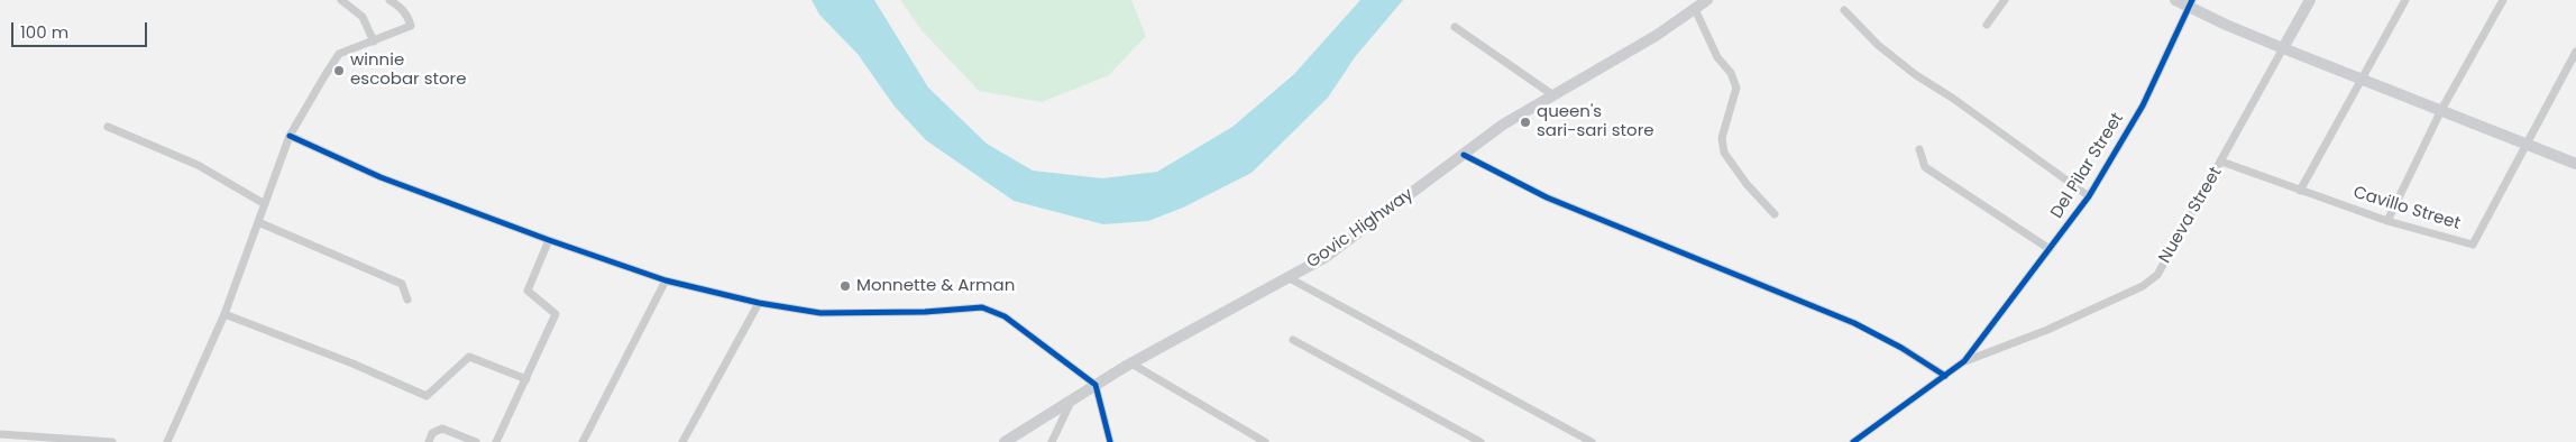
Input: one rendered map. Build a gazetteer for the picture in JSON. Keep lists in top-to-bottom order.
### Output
{
  "streets": {
    "main road": ["Nueva Street", "Govic Highway"],
    "street": ["Del Pilar Street", "Cavillo Street"]
  },
  "crossings": [
    ["Del Pilar Street", "Nueva Street"],
    ["Cavillo Street", "Nueva Street"]
  ],
  "places": ["winnie escobar store", "queen's sari-sari store", "Monnette & Arman"],
  "scale_bar": "100 m"
}
